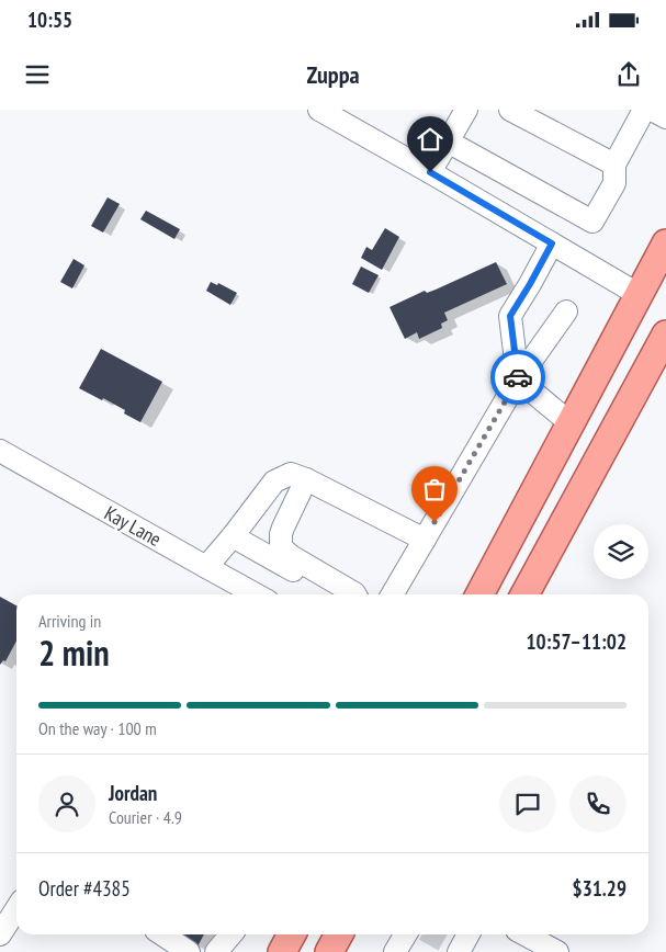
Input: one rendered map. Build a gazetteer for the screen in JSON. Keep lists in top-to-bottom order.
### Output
{
  "streets": {
    "street": ["Kay Lane"]
  },
  "page": {
    "status": "10:55",
    "header": "Zuppa",
    "heading": ["2 min", "Arriving in", "10:57–11:02"],
    "panel": [
      "Jordan",
      "Courier · 4.9",
      "Order #4385",
      "$31.29"
    ],
    "bar": "On the way · 100 m"
  }
}
